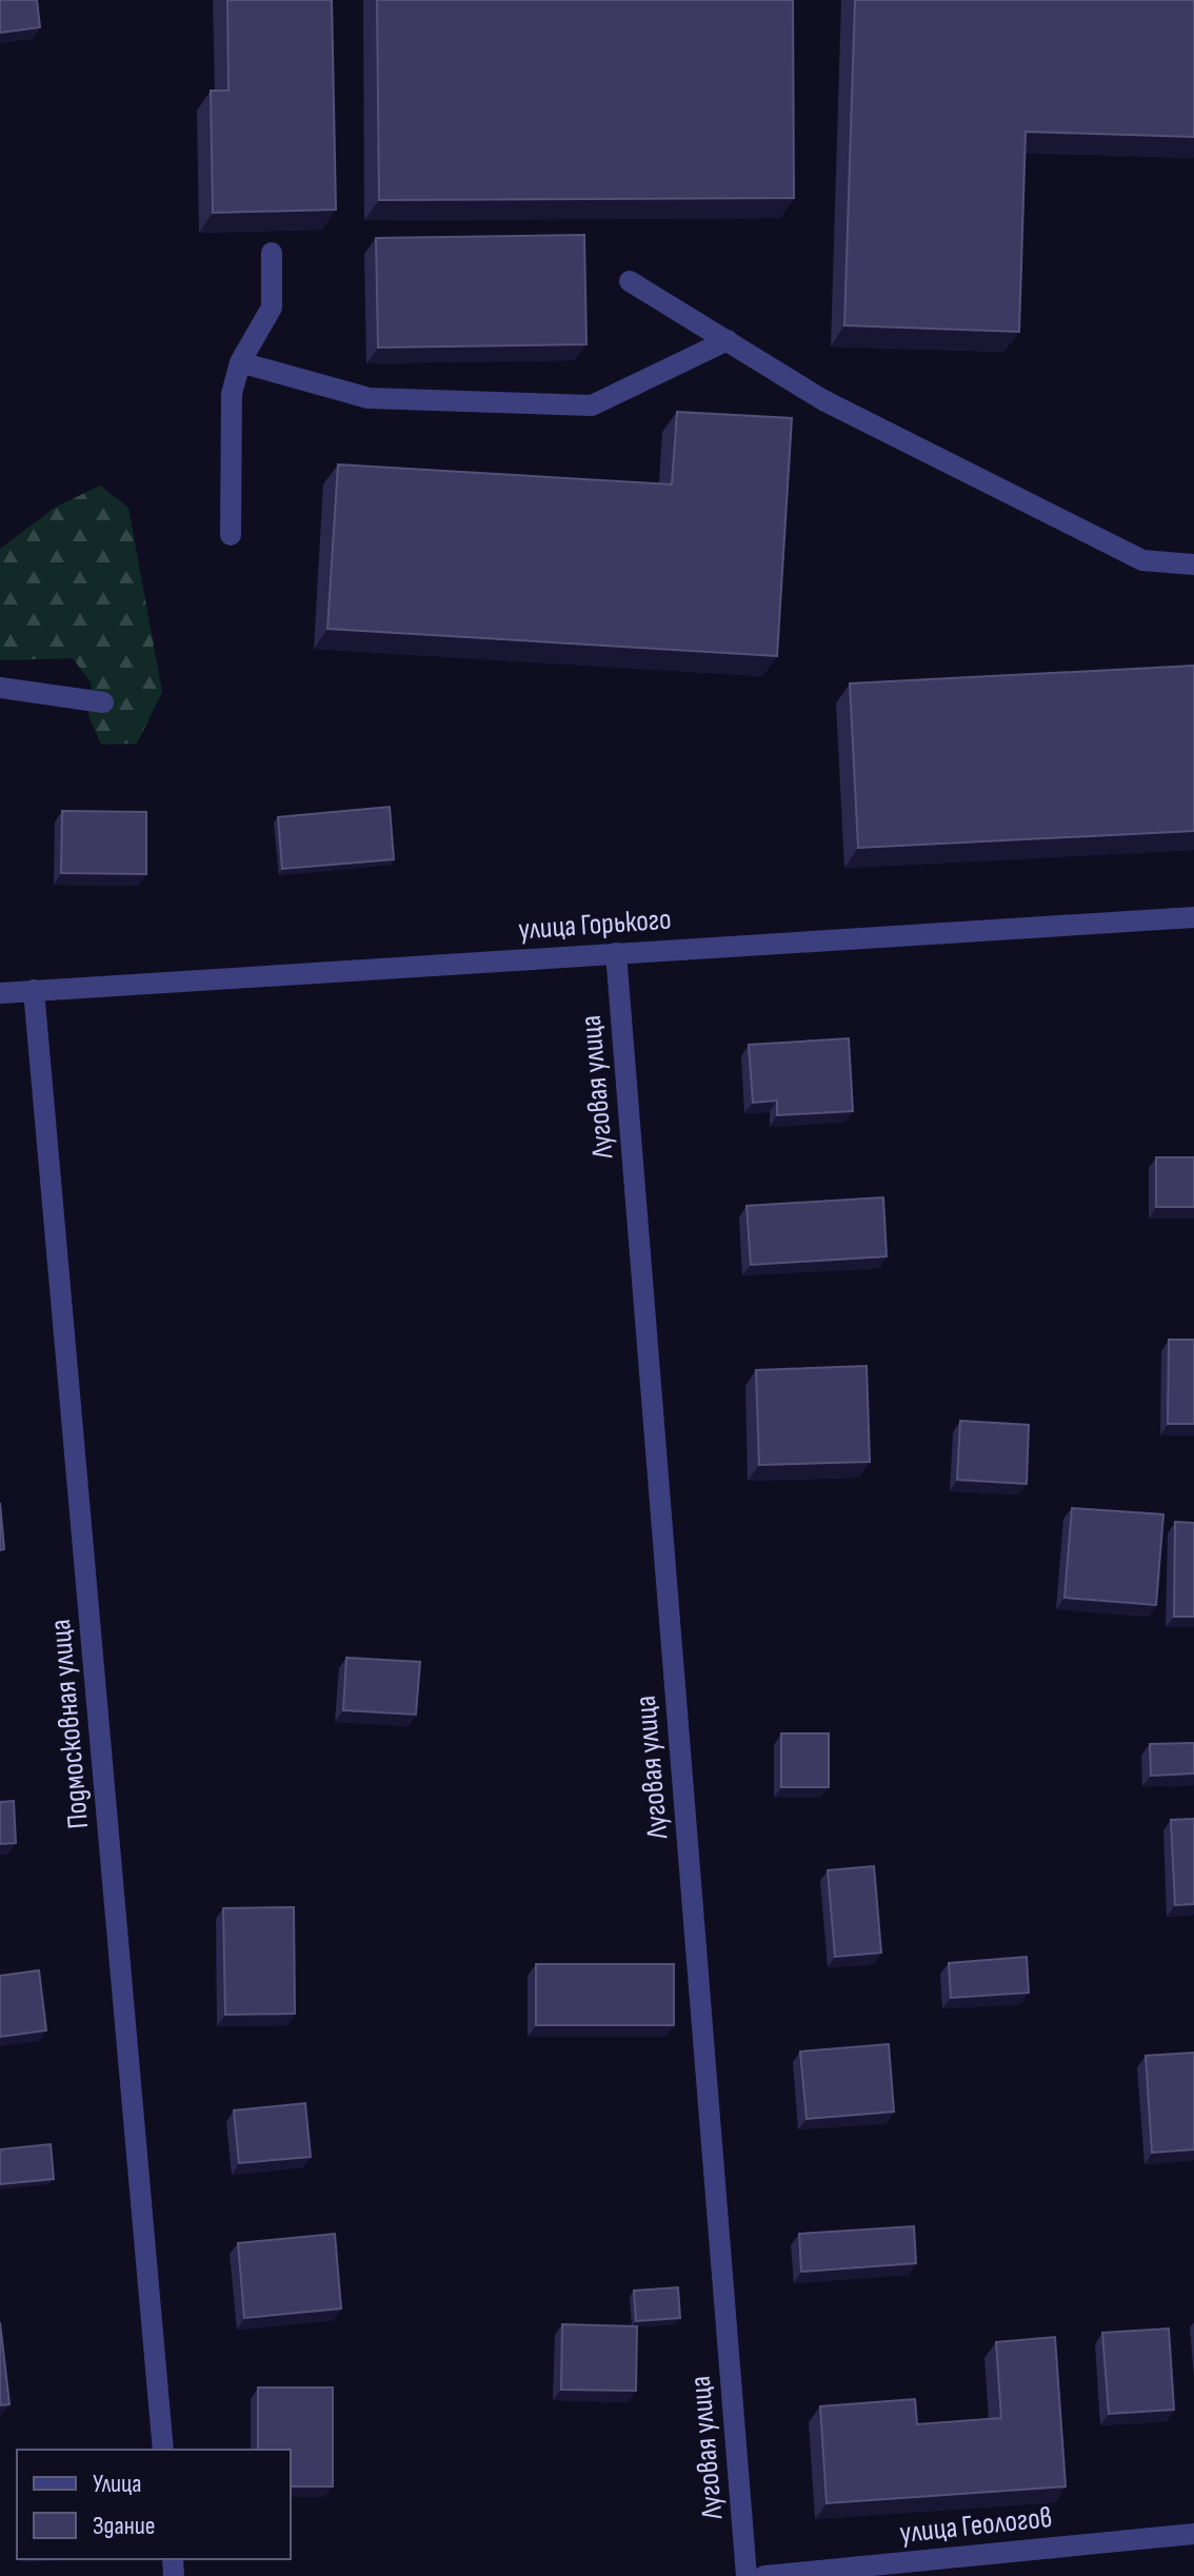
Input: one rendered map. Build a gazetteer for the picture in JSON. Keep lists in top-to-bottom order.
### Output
{
  "streets": {
    "street": [
      "улица Горького",
      "Луговая улица",
      "Подмосковная улица",
      "улица Геологов"
    ]
  },
  "crossings": [
    ["улица Горького", "Луговая улица"],
    ["улица Горького", "Подмосковная улица"]
  ],
  "legend": ["Улица", "Здание"]
}
